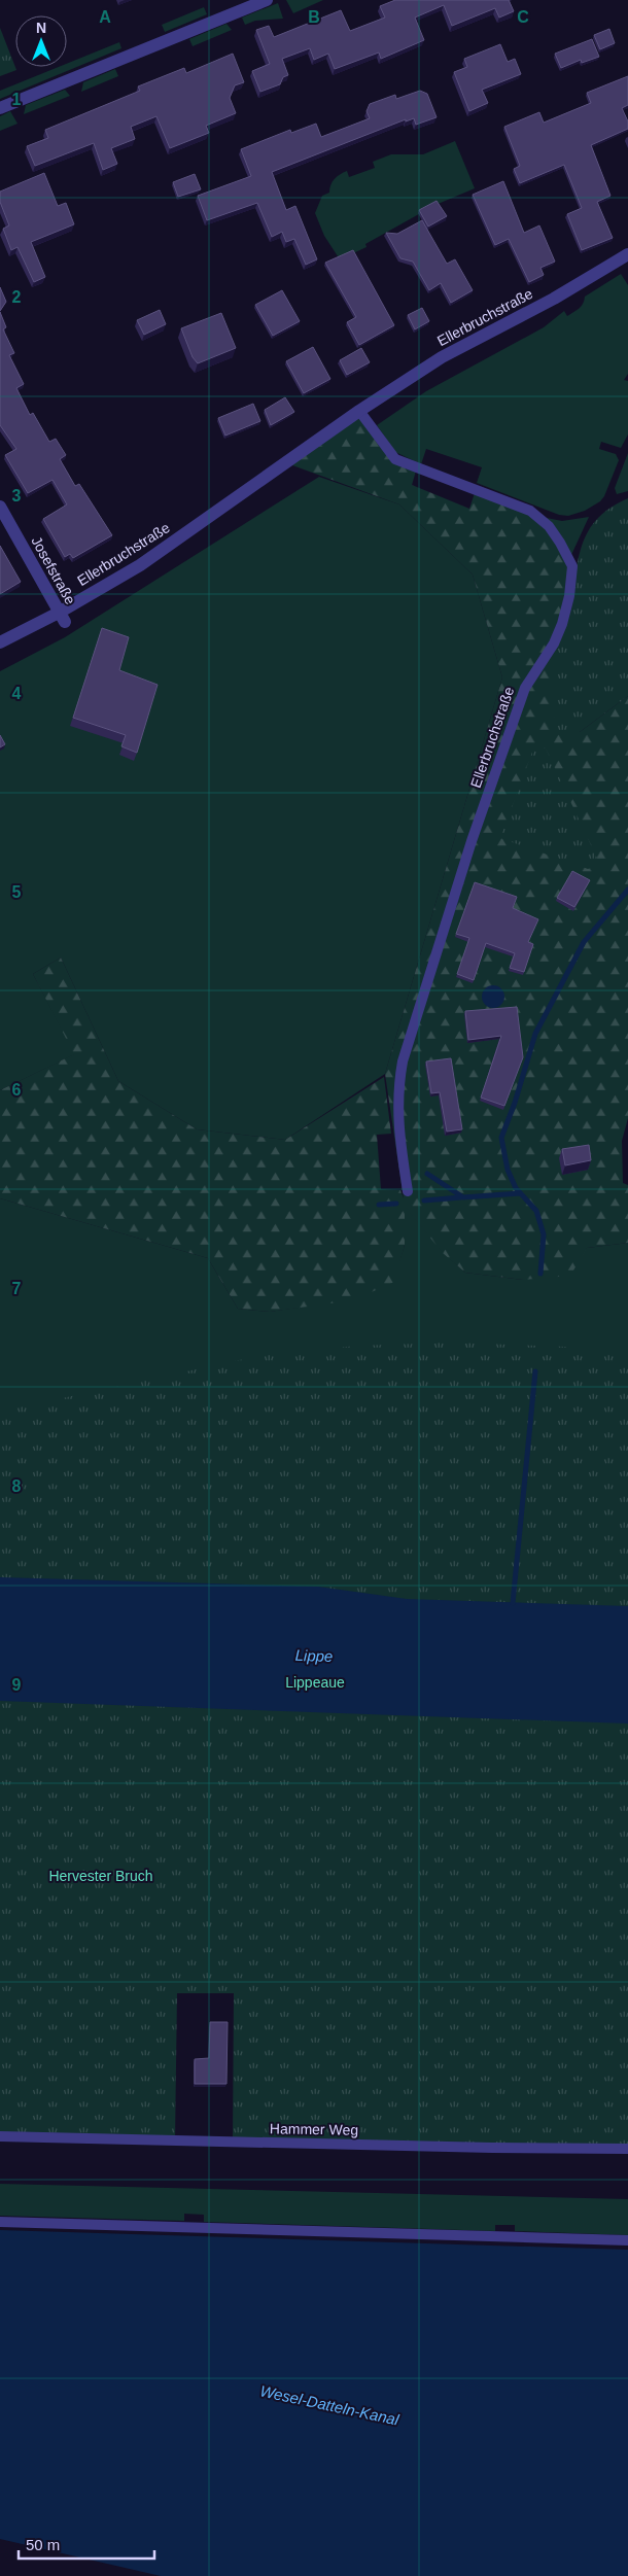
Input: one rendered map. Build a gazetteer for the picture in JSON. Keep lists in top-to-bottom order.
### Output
{
  "streets": {
    "street": ["Ellerbruchstraße", "Josefstraße"],
    "lane": ["Hammer Weg"]
  },
  "crossings": [
    ["Ellerbruchstraße", "Josefstraße"]
  ],
  "water": ["Lippe", "Wesel-Datteln-Kanal"],
  "parks": ["Lippeaue", "Hervester Bruch"],
  "scale_bar": "50 m",
  "north": "top",
  "grid": {
    "columns": ["A", "B", "C"],
    "rows": [
      "1",
      "2",
      "3",
      "4",
      "5",
      "6",
      "7",
      "8",
      "9"
    ]
  }
}
